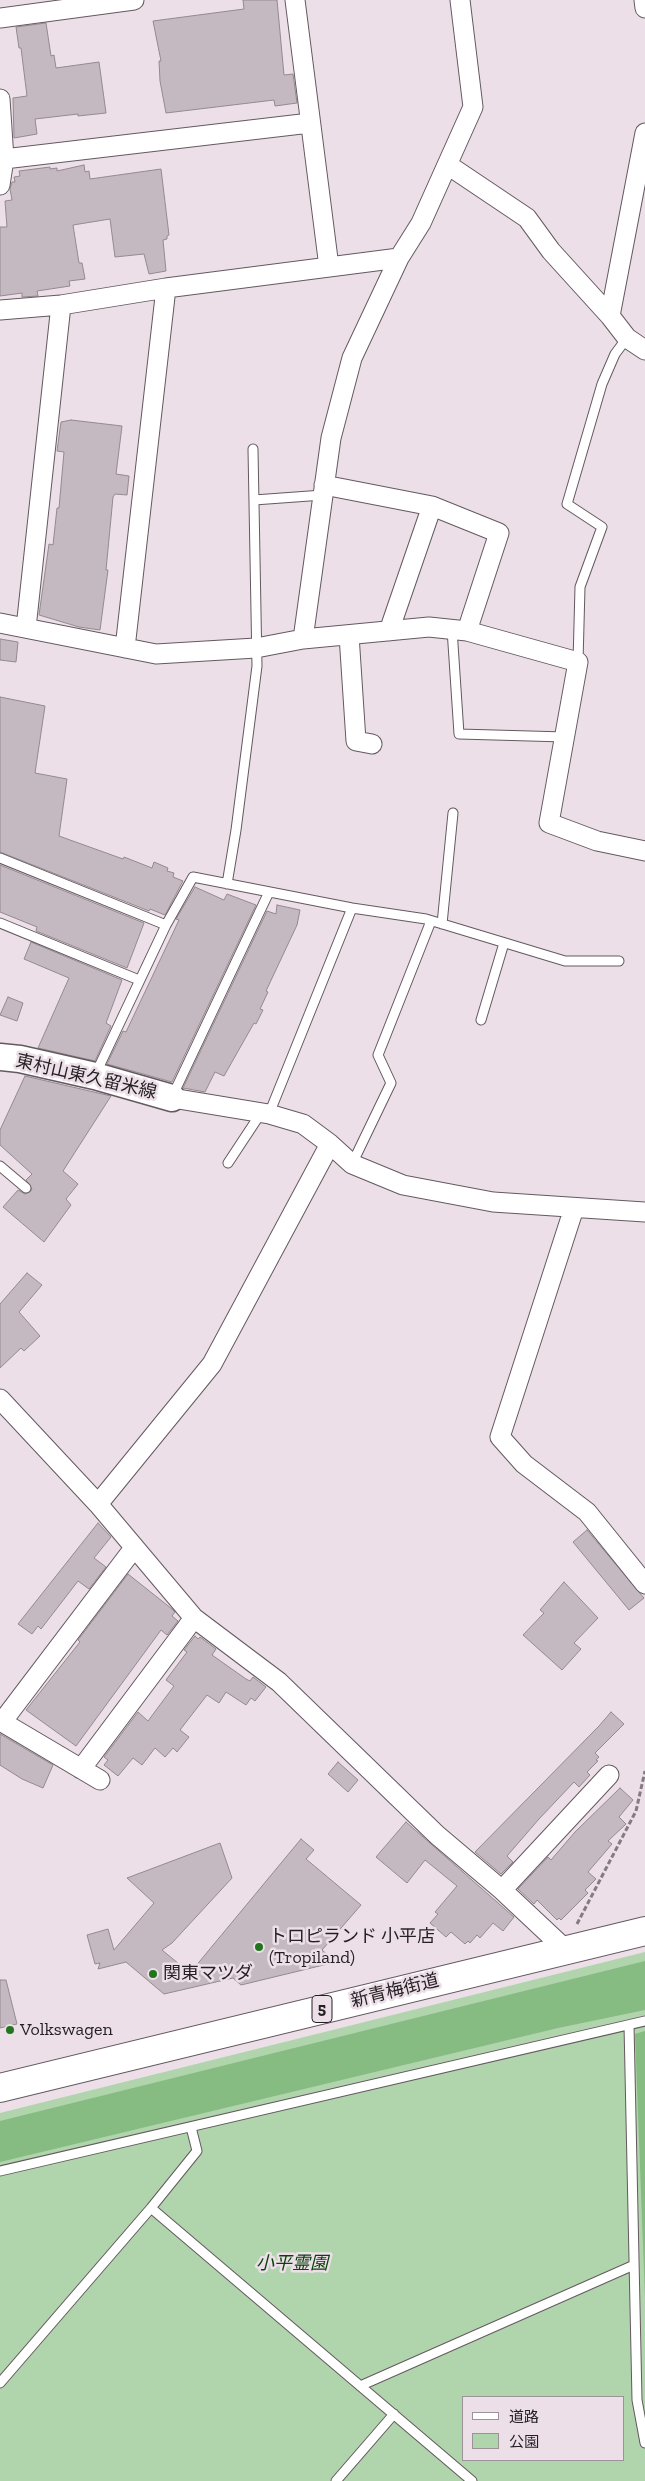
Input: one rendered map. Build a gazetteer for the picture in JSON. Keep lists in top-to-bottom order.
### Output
{
  "streets": {
    "main road": ["東村山東久留米線", "新青梅街道", "5"]
  },
  "parks": ["小平霊園"],
  "places": ["トロピランド 小平店 (Tropiland)", "関東マツダ", "Volkswagen"],
  "legend": ["道路", "公園"]
}
